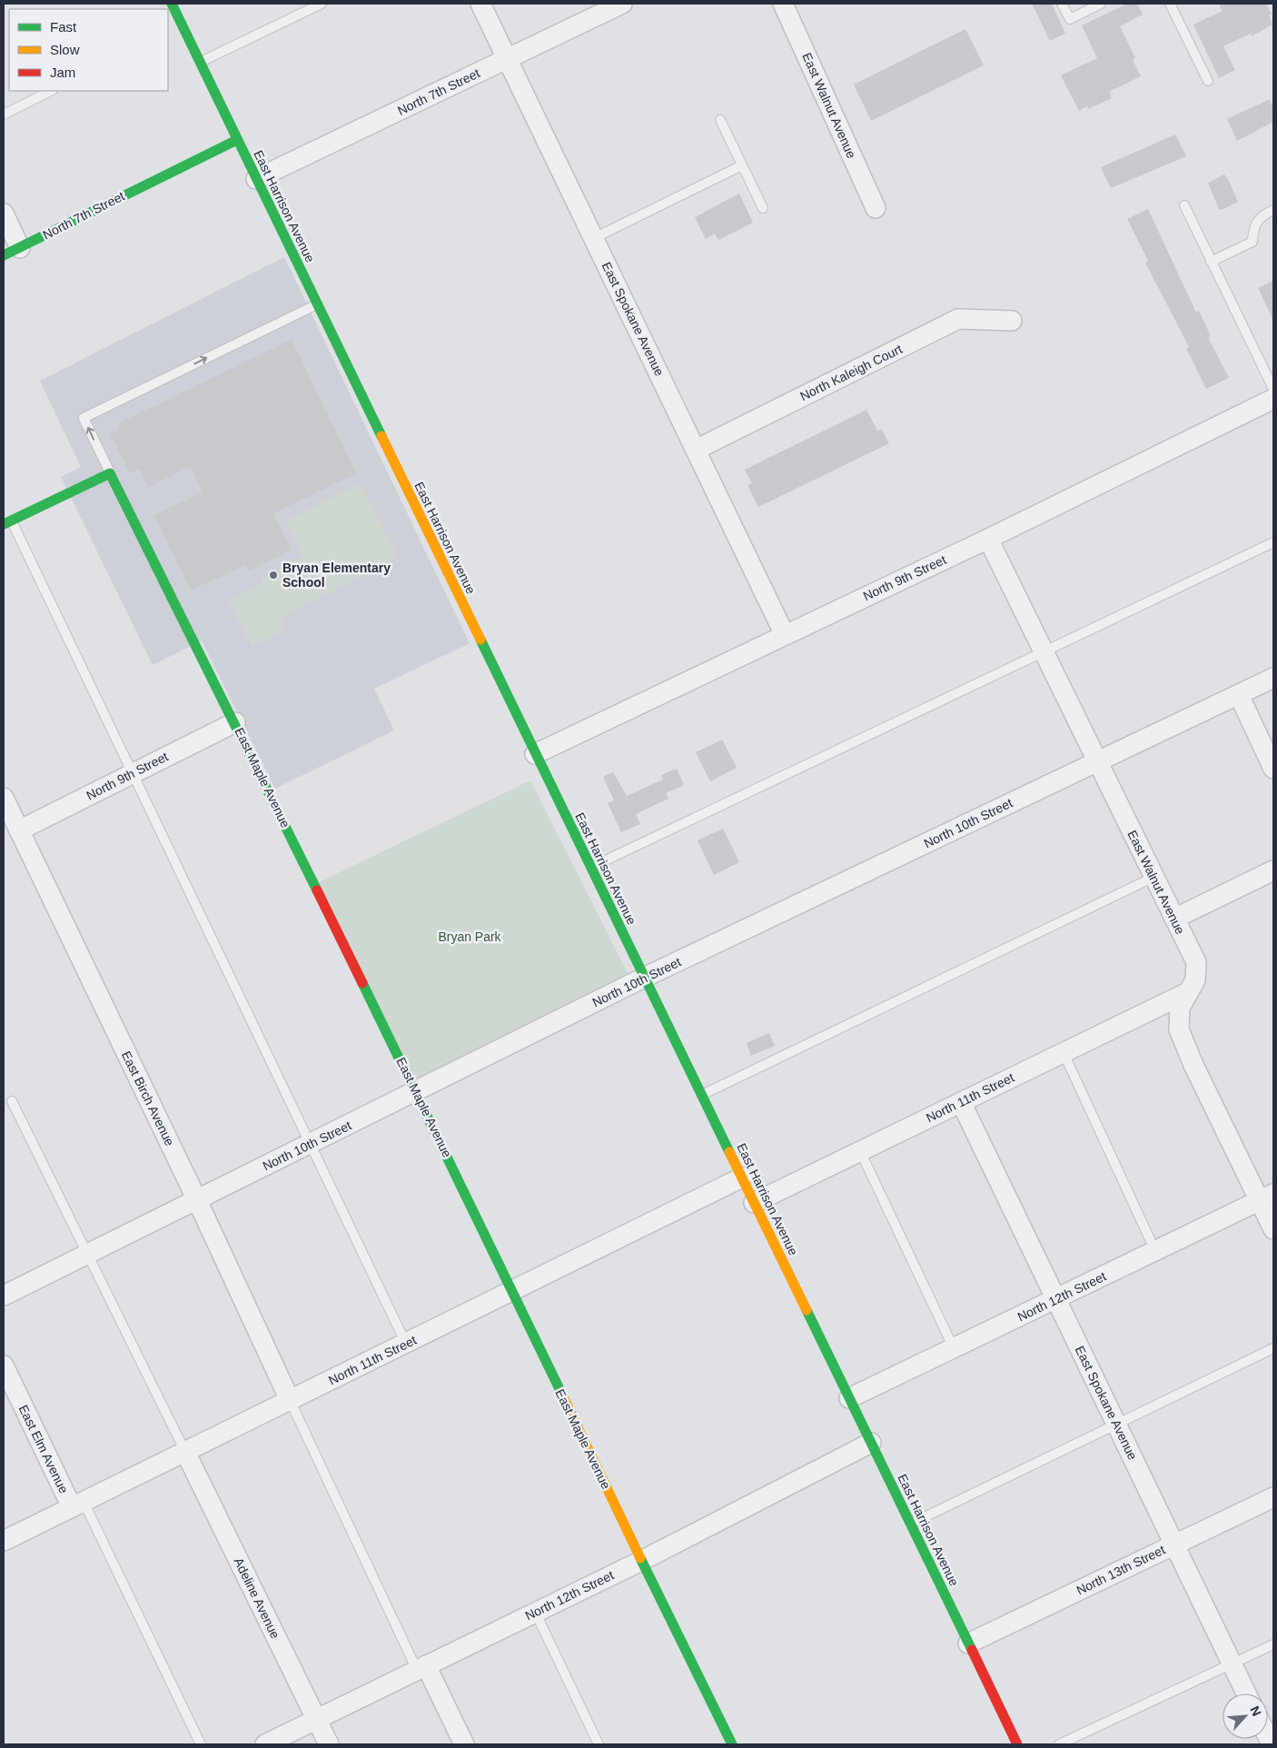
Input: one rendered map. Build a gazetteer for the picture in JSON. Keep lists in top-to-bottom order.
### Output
{
  "streets": {
    "street": [
      "North 7th Street",
      "East Walnut Avenue",
      "East Harrison Avenue",
      "East Spokane Avenue",
      "North Kaleigh Court",
      "North 9th Street",
      "East Maple Avenue",
      "North 10th Street",
      "North 11th Street",
      "East Birch Avenue",
      "North 12th Street",
      "East Elm Avenue",
      "North 13th Street",
      "Adeline Avenue"
    ]
  },
  "crossings": [
    ["North 7th Street", "East Harrison Avenue"],
    ["North 7th Street", "East Spokane Avenue"],
    ["East Walnut Avenue", "North 9th Street"],
    ["East Walnut Avenue", "North 10th Street"],
    ["East Walnut Avenue", "North 11th Street"],
    ["East Walnut Avenue", "North 12th Street"],
    ["East Harrison Avenue", "North 9th Street"],
    ["East Harrison Avenue", "North 10th Street"],
    ["East Harrison Avenue", "North 11th Street"],
    ["East Harrison Avenue", "North 12th Street"],
    ["East Harrison Avenue", "North 13th Street"],
    ["East Spokane Avenue", "North Kaleigh Court"],
    ["East Spokane Avenue", "North 9th Street"],
    ["East Spokane Avenue", "North 11th Street"],
    ["East Spokane Avenue", "North 12th Street"],
    ["East Spokane Avenue", "North 13th Street"],
    ["North 9th Street", "East Maple Avenue"],
    ["North 9th Street", "East Birch Avenue"],
    ["East Maple Avenue", "North 10th Street"],
    ["East Maple Avenue", "North 11th Street"],
    ["East Maple Avenue", "North 12th Street"],
    ["North 10th Street", "East Birch Avenue"],
    ["North 11th Street", "East Birch Avenue"],
    ["North 11th Street", "East Elm Avenue"],
    ["North 11th Street", "Adeline Avenue"],
    ["North 12th Street", "Adeline Avenue"]
  ],
  "parks": ["Bryan Park"],
  "places": ["Bryan Elementary School"],
  "legend": ["Fast", "Slow", "Jam"],
  "north": "top right"
}
